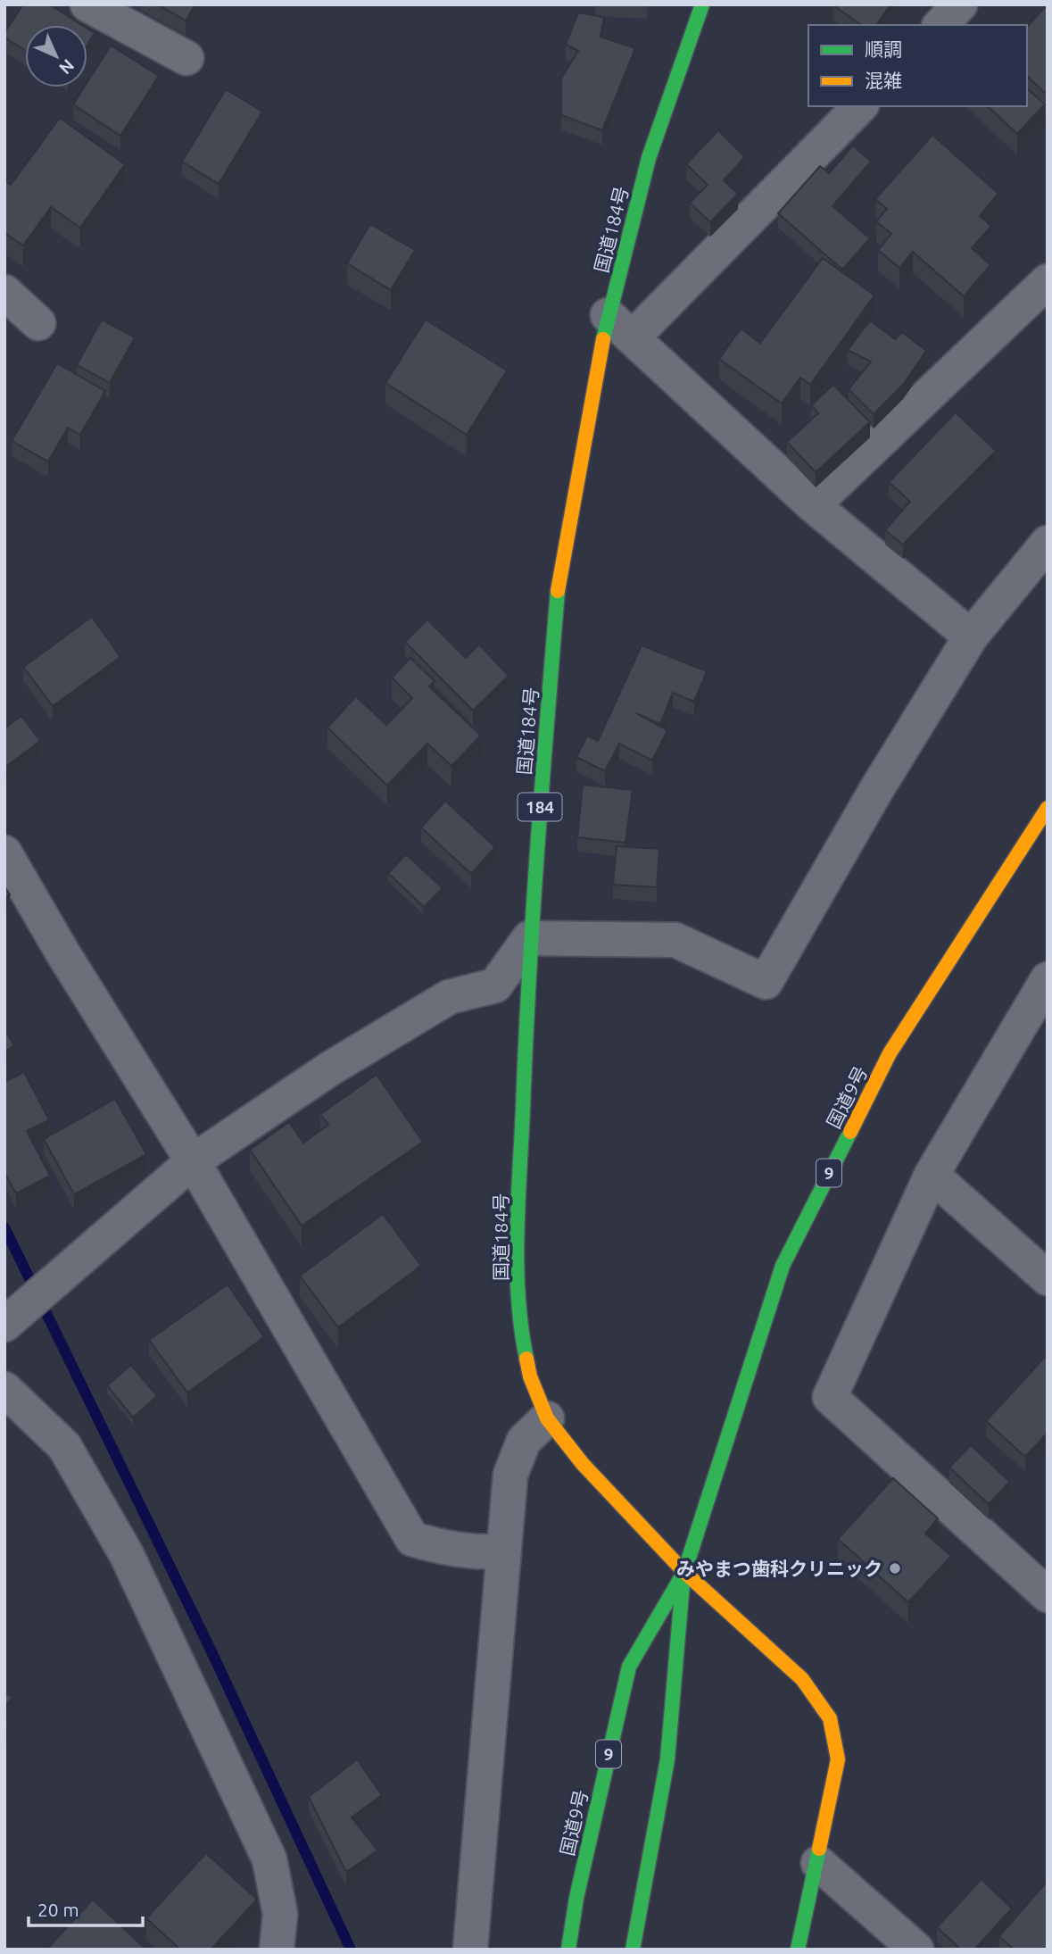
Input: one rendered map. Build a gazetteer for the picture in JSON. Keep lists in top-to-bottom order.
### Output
{
  "streets": {
    "main road": [
      "国道184号",
      "184",
      "国道9号",
      "9"
    ]
  },
  "crossings": [
    ["国道184号", "国道9号"]
  ],
  "places": ["みやまつ歯科クリニック"],
  "legend": ["順調", "混雑"],
  "scale_bar": "20 m",
  "north": "bottom right"
}
